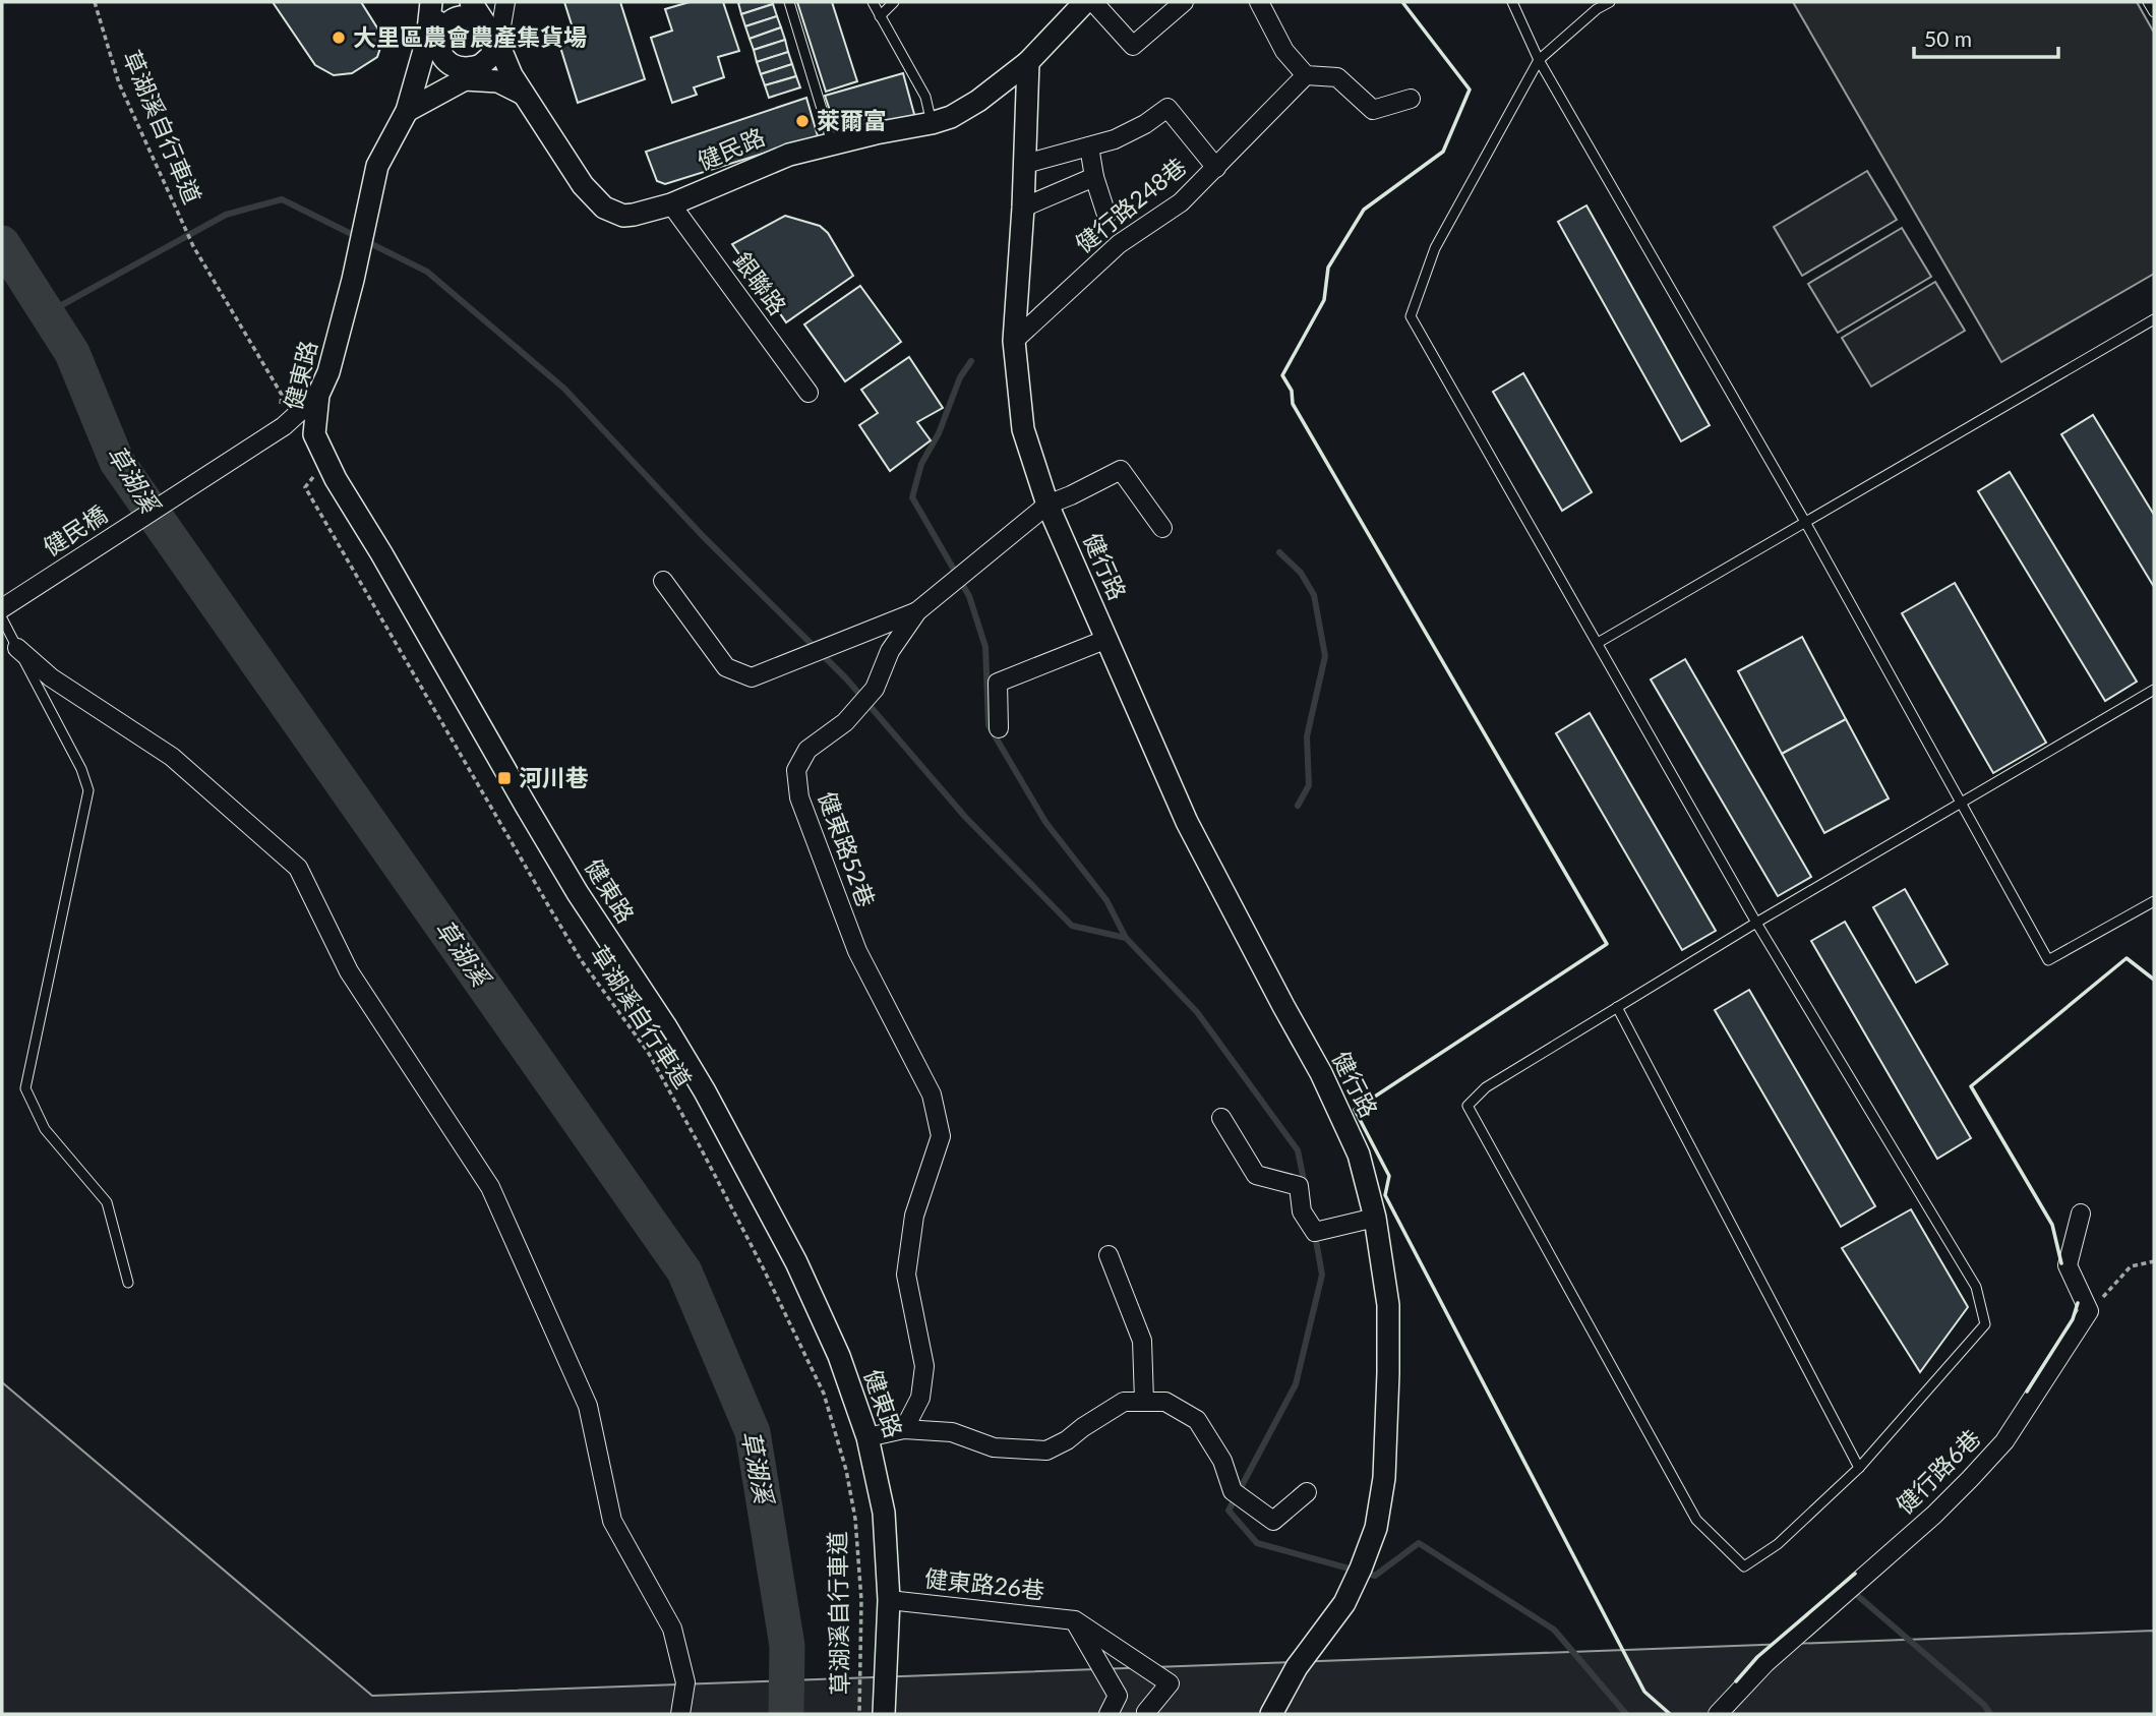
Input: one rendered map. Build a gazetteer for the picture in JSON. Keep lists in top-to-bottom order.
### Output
{
  "streets": {
    "street": [
      "健民路",
      "健行路248巷",
      "銀聯路",
      "健東路",
      "健民橋",
      "健行路",
      "健東路52巷",
      "健行路6巷",
      "健東路26巷"
    ],
    "path": ["草湖溪自行車道"]
  },
  "crossings": [
    ["草湖溪自行車道", "健民橋"],
    ["健民路", "銀聯路"],
    ["健民路", "健東路"],
    ["健民路", "健行路"],
    ["健行路248巷", "健行路"],
    ["健東路", "健民橋"],
    ["健東路", "健東路26巷"]
  ],
  "water": ["草湖溪"],
  "places": {
    "other": ["大里區農會農產集貨場", "萊爾富"],
    "transit": ["河川巷"]
  },
  "scale_bar": "50 m"
}
